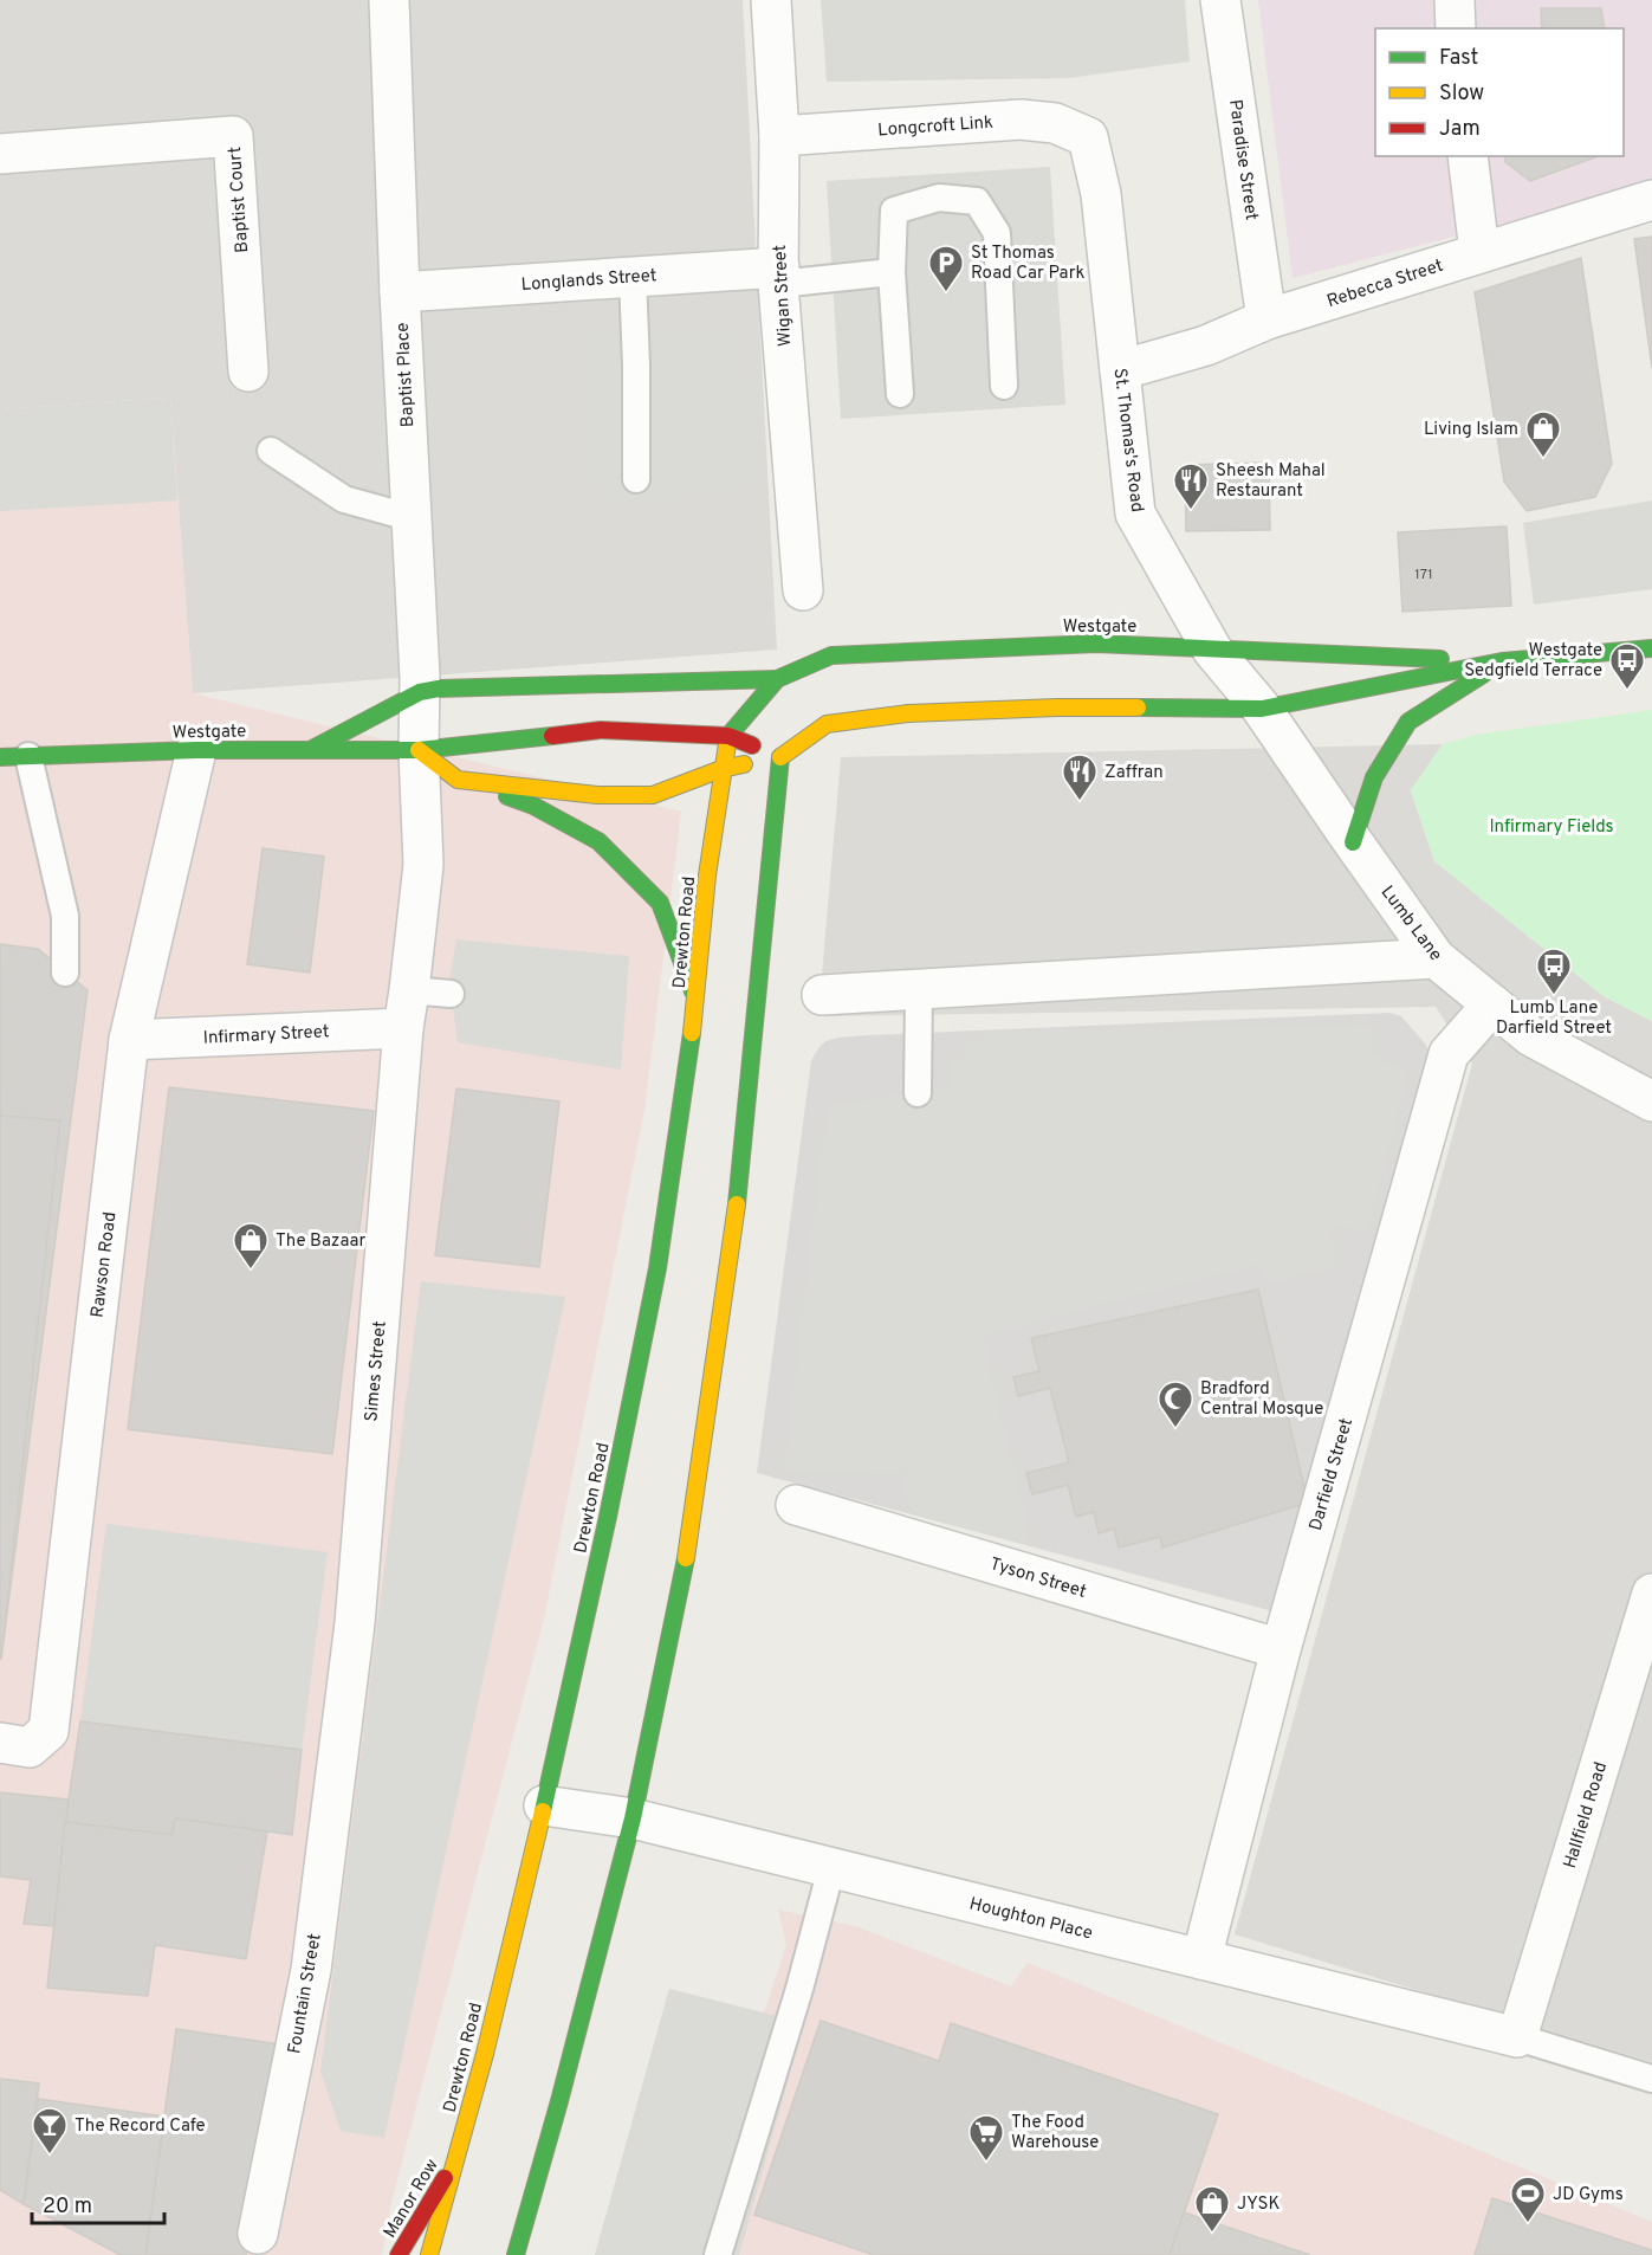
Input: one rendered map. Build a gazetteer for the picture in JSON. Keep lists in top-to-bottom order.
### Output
{
  "streets": {
    "main road": ["Westgate", "Drewton Road", "Manor Row"],
    "street": [
      "Longcroft Link",
      "Paradise Street",
      "Baptist Court",
      "Longlands Street",
      "Rebecca Street",
      "Wigan Street",
      "Baptist Place",
      "St. Thomas's Road",
      "Lumb Lane",
      "Infirmary Street",
      "Rawson Road",
      "Simes Street",
      "Darfield Street",
      "Tyson Street",
      "Hallfield Road",
      "Houghton Place",
      "Fountain Street"
    ]
  },
  "crossings": [
    ["Longcroft Link", "Wigan Street"],
    ["Longcroft Link", "St. Thomas's Road"],
    ["Paradise Street", "Rebecca Street"],
    ["Longlands Street", "Wigan Street"],
    ["Longlands Street", "Baptist Place"],
    ["Rebecca Street", "St. Thomas's Road"],
    ["Baptist Place", "Westgate"],
    ["Baptist Place", "Simes Street"],
    ["St. Thomas's Road", "Westgate"],
    ["St. Thomas's Road", "Lumb Lane"],
    ["Westgate", "Lumb Lane"],
    ["Westgate", "Drewton Road"],
    ["Westgate", "Rawson Road"],
    ["Westgate", "Simes Street"],
    ["Lumb Lane", "Darfield Street"],
    ["Drewton Road", "Houghton Place"],
    ["Drewton Road", "Manor Row"],
    ["Infirmary Street", "Rawson Road"],
    ["Infirmary Street", "Simes Street"],
    ["Simes Street", "Fountain Street"],
    ["Darfield Street", "Tyson Street"],
    ["Darfield Street", "Houghton Place"],
    ["Hallfield Road", "Houghton Place"]
  ],
  "parks": ["Infirmary Fields"],
  "places": {
    "parking": ["St Thomas Road Car Park"],
    "shop": ["Living Islam", "The Bazaar", "JYSK"],
    "restaurant": ["Sheesh Mahal Restaurant", "Zaffran"],
    "bus stop": ["Westgate Sedgfield Terrace", "Lumb Lane Darfield Street"],
    "mosque": ["Bradford Central Mosque"],
    "bar": ["The Record Cafe"],
    "supermarket": ["The Food Warehouse"],
    "sports": ["JD Gyms"]
  },
  "house_numbers": ["171"],
  "legend": ["Fast", "Slow", "Jam"],
  "scale_bar": "20 m"
}
